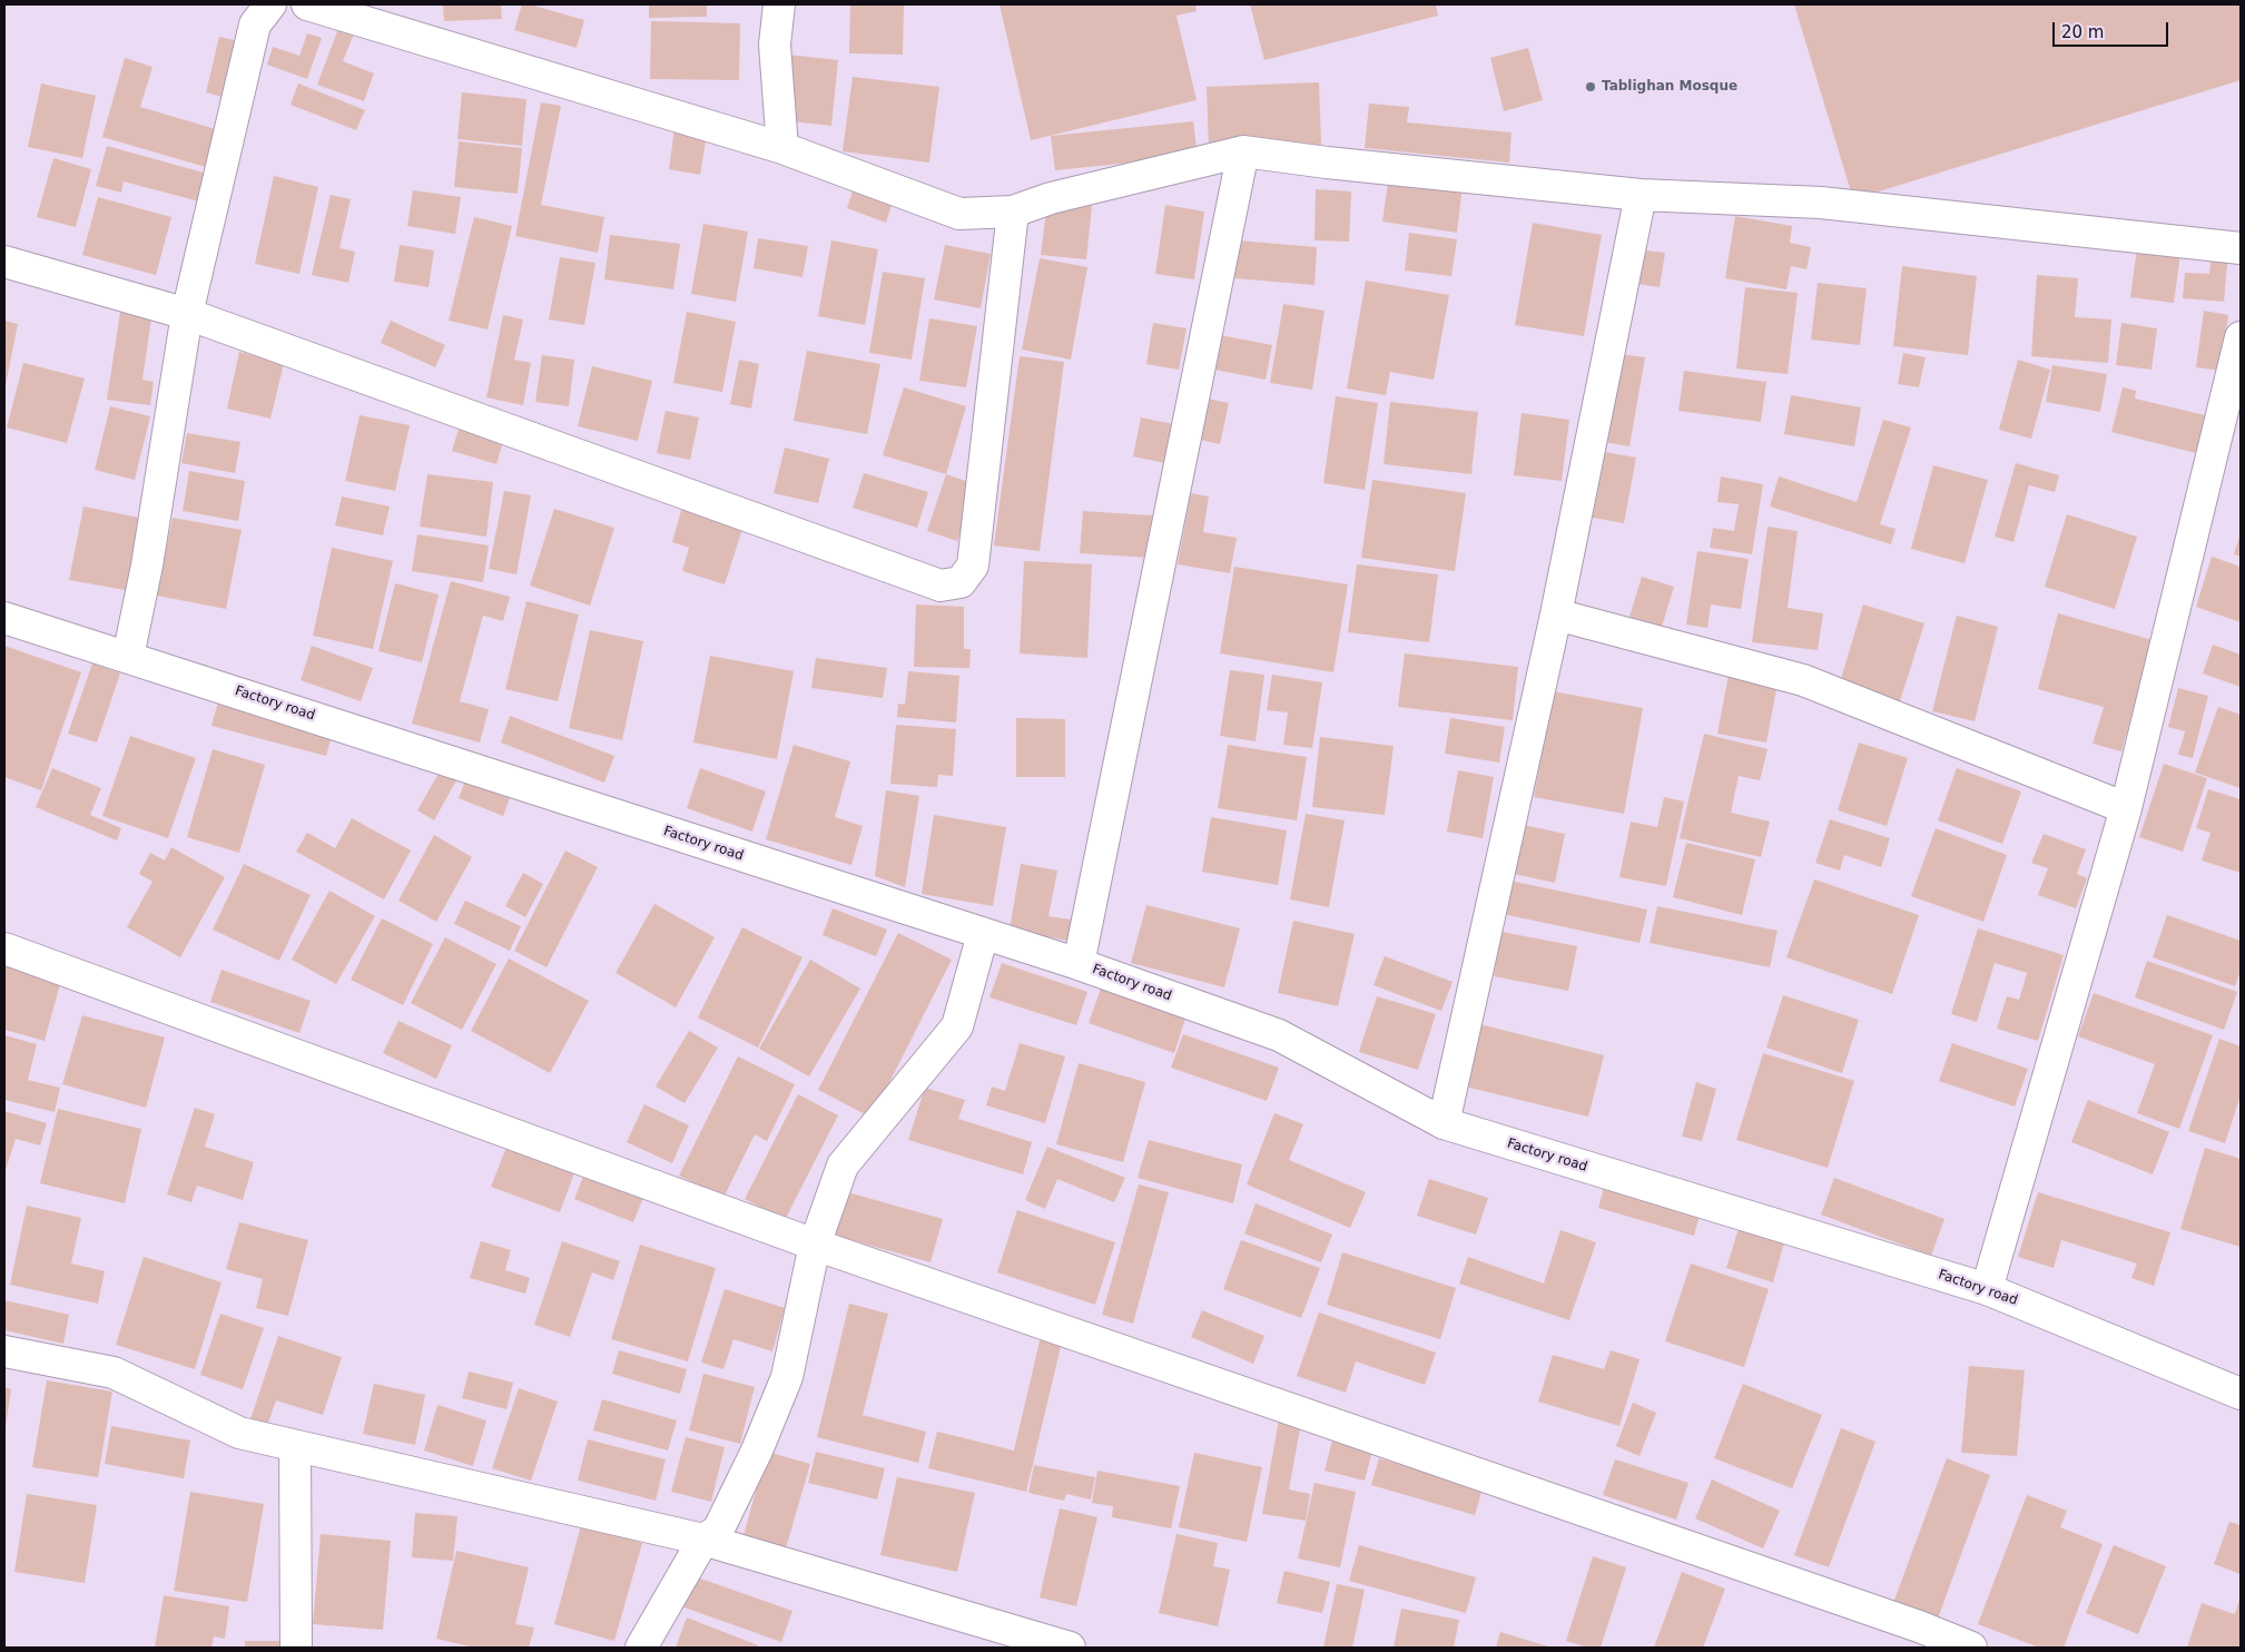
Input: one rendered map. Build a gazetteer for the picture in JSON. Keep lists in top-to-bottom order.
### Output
{
  "streets": {
    "street": ["Factory road"]
  },
  "places": ["Tablighan Mosque"],
  "scale_bar": "20 m"
}
